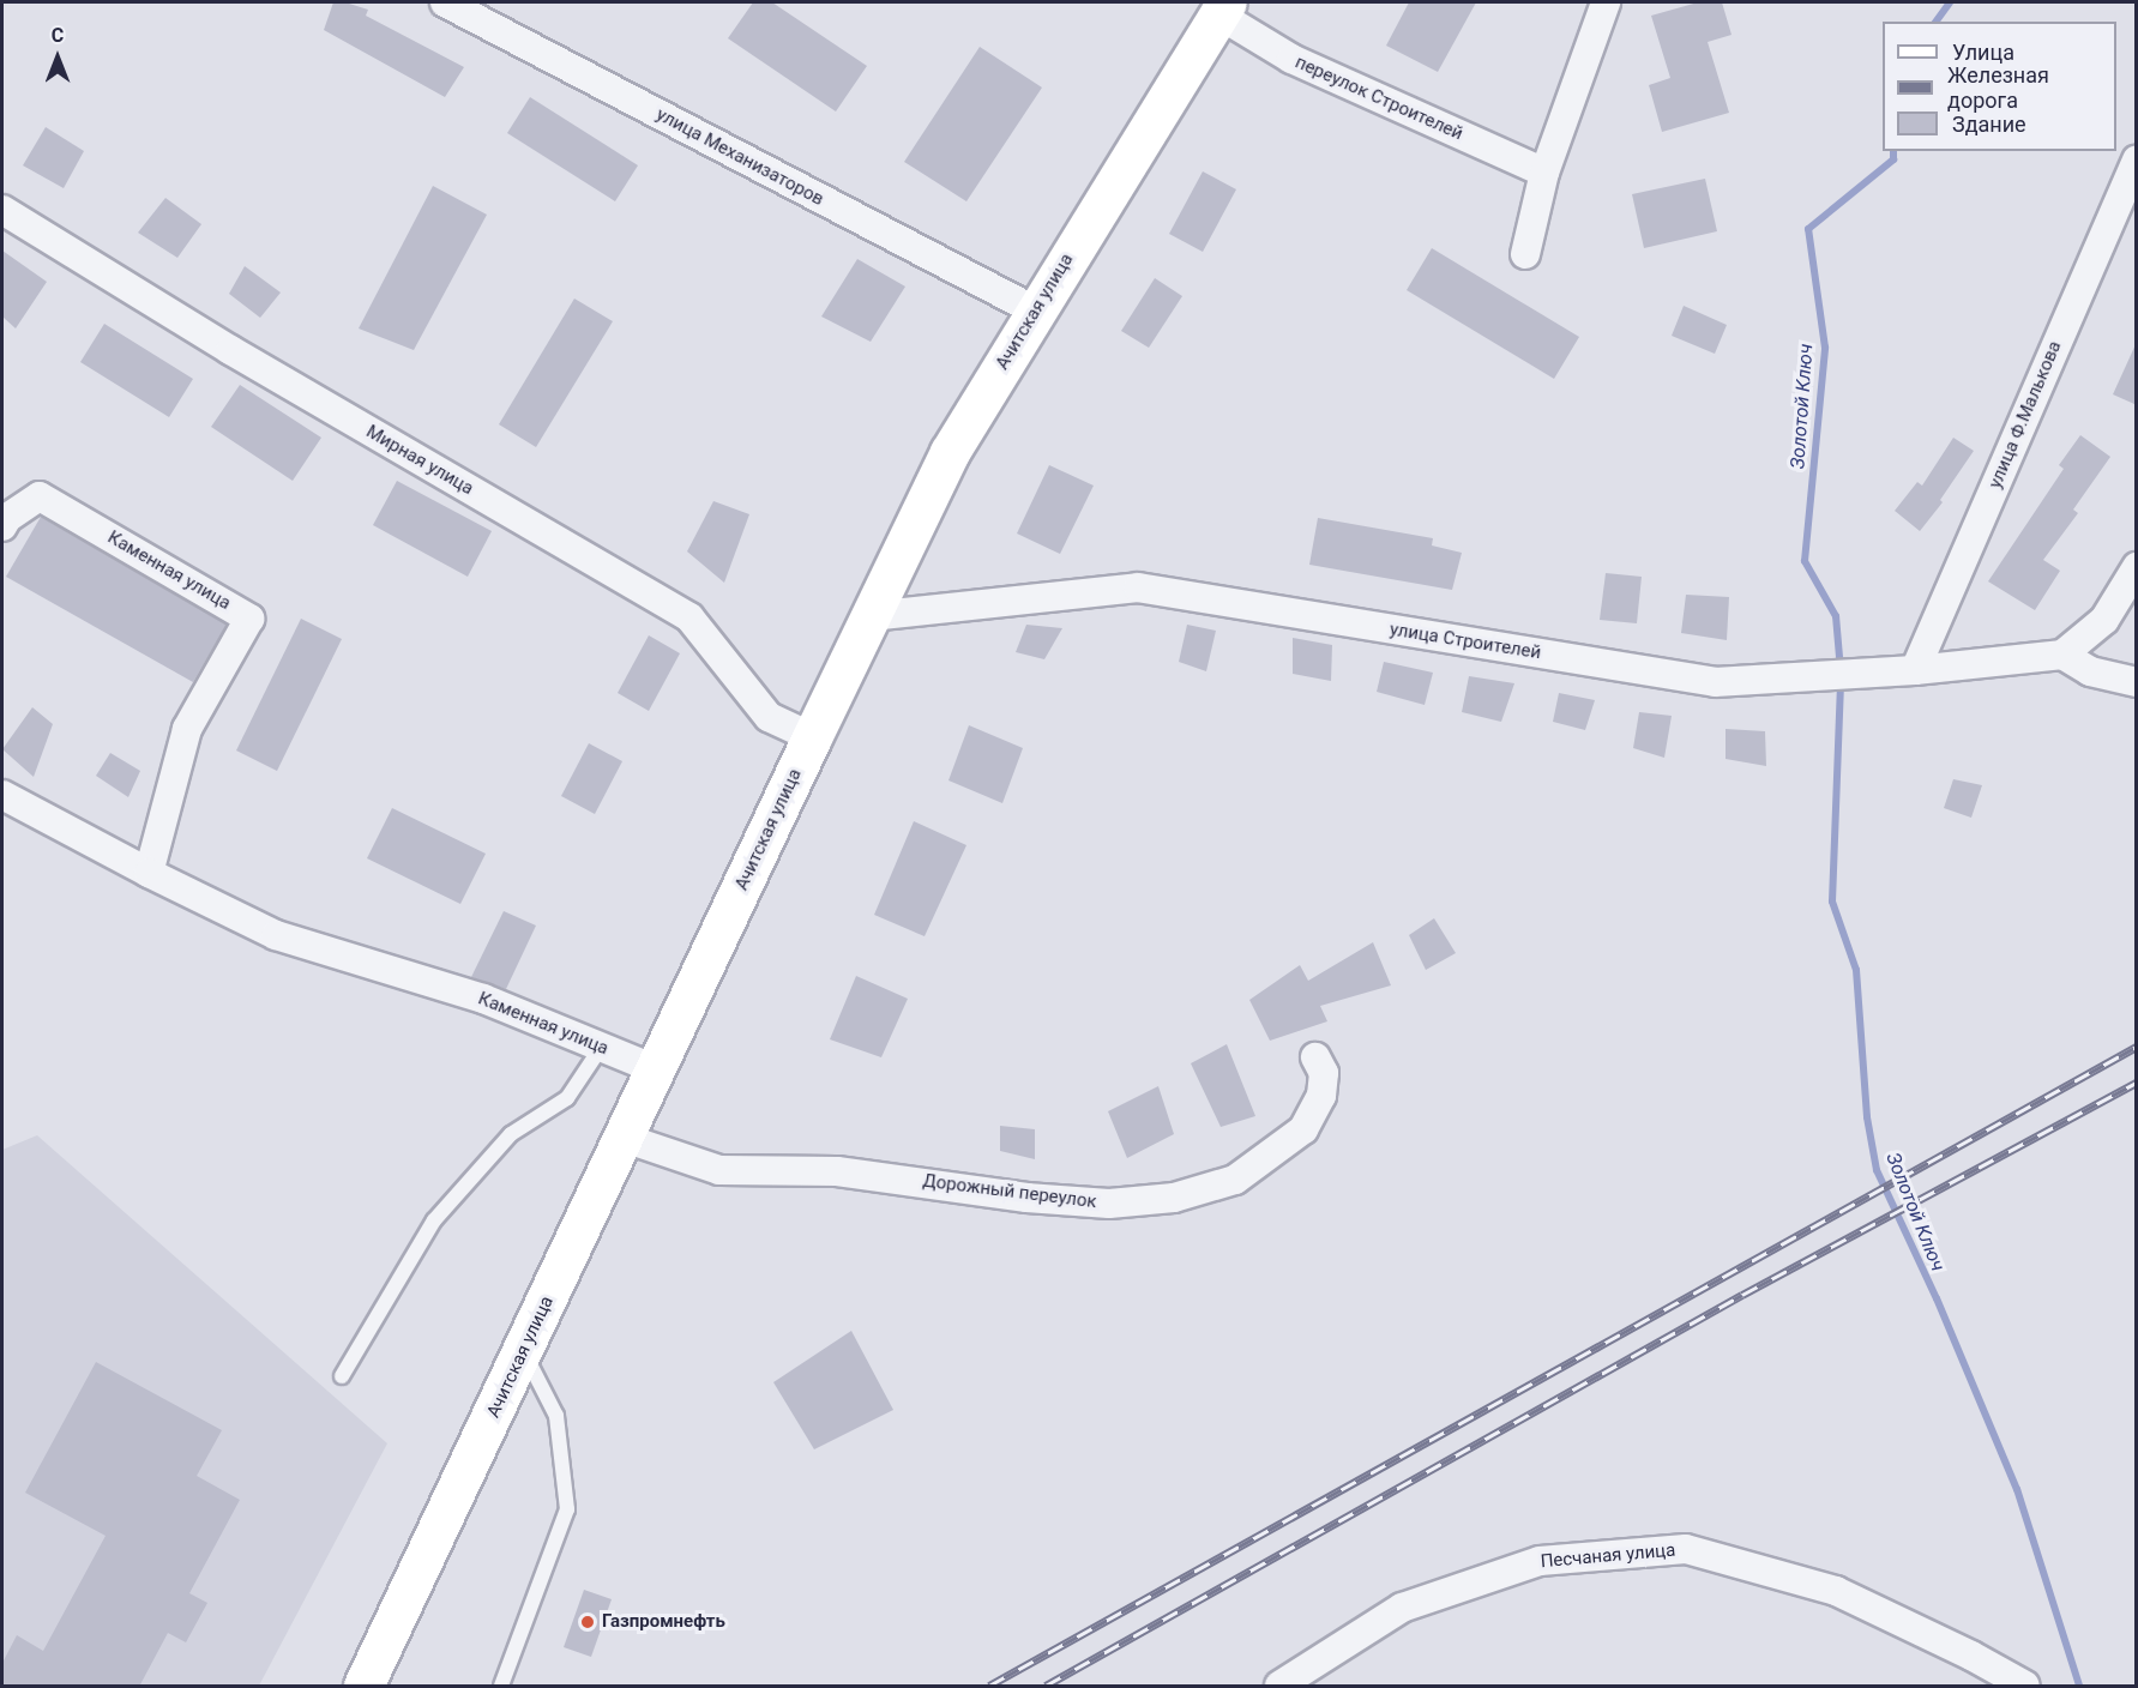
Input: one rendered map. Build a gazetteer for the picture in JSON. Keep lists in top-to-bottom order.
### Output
{
  "streets": {
    "main road": ["Ачитская улица"],
    "street": [
      "переулок Строителей",
      "улица Механизаторов",
      "улица Ф.Малькова",
      "Мирная улица",
      "Каменная улица",
      "улица Строителей",
      "Дорожный переулок",
      "Песчаная улица"
    ]
  },
  "crossings": [
    ["переулок Строителей", "Ачитская улица"],
    ["улица Механизаторов", "Ачитская улица"],
    ["Ачитская улица", "Мирная улица"],
    ["Ачитская улица", "Каменная улица"],
    ["Ачитская улица", "улица Строителей"],
    ["Ачитская улица", "Дорожный переулок"],
    ["улица Ф.Малькова", "улица Строителей"]
  ],
  "water": ["Золотой Ключ"],
  "places": ["Газпромнефть"],
  "legend": ["Улица", "Железная дорога", "Здание"],
  "north": "top"
}
